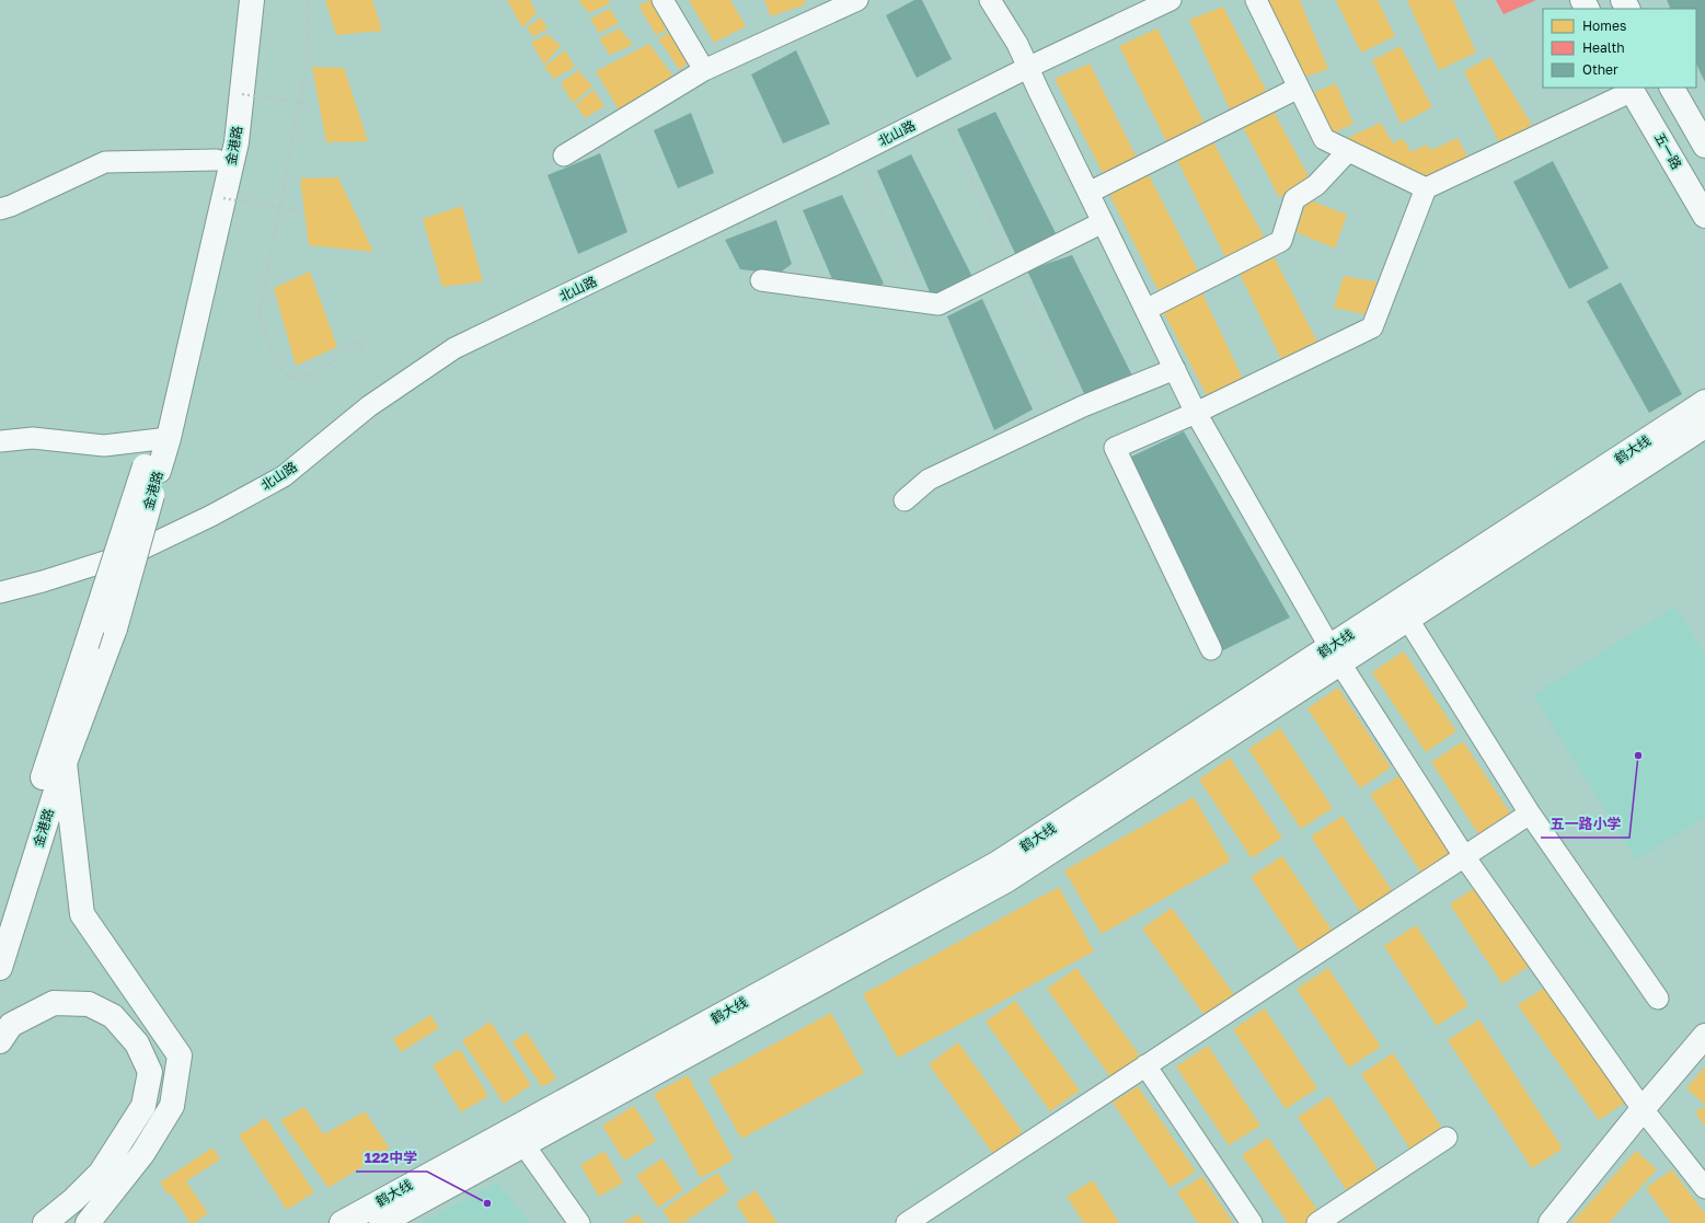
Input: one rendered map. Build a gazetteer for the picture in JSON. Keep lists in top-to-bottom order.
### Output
{
  "streets": {
    "main road": ["金港路", "五一路", "鹤大线"],
    "street": ["北山路"]
  },
  "places": ["五一路小学", "122中学"],
  "legend": ["Homes", "Health", "Other"]
}
